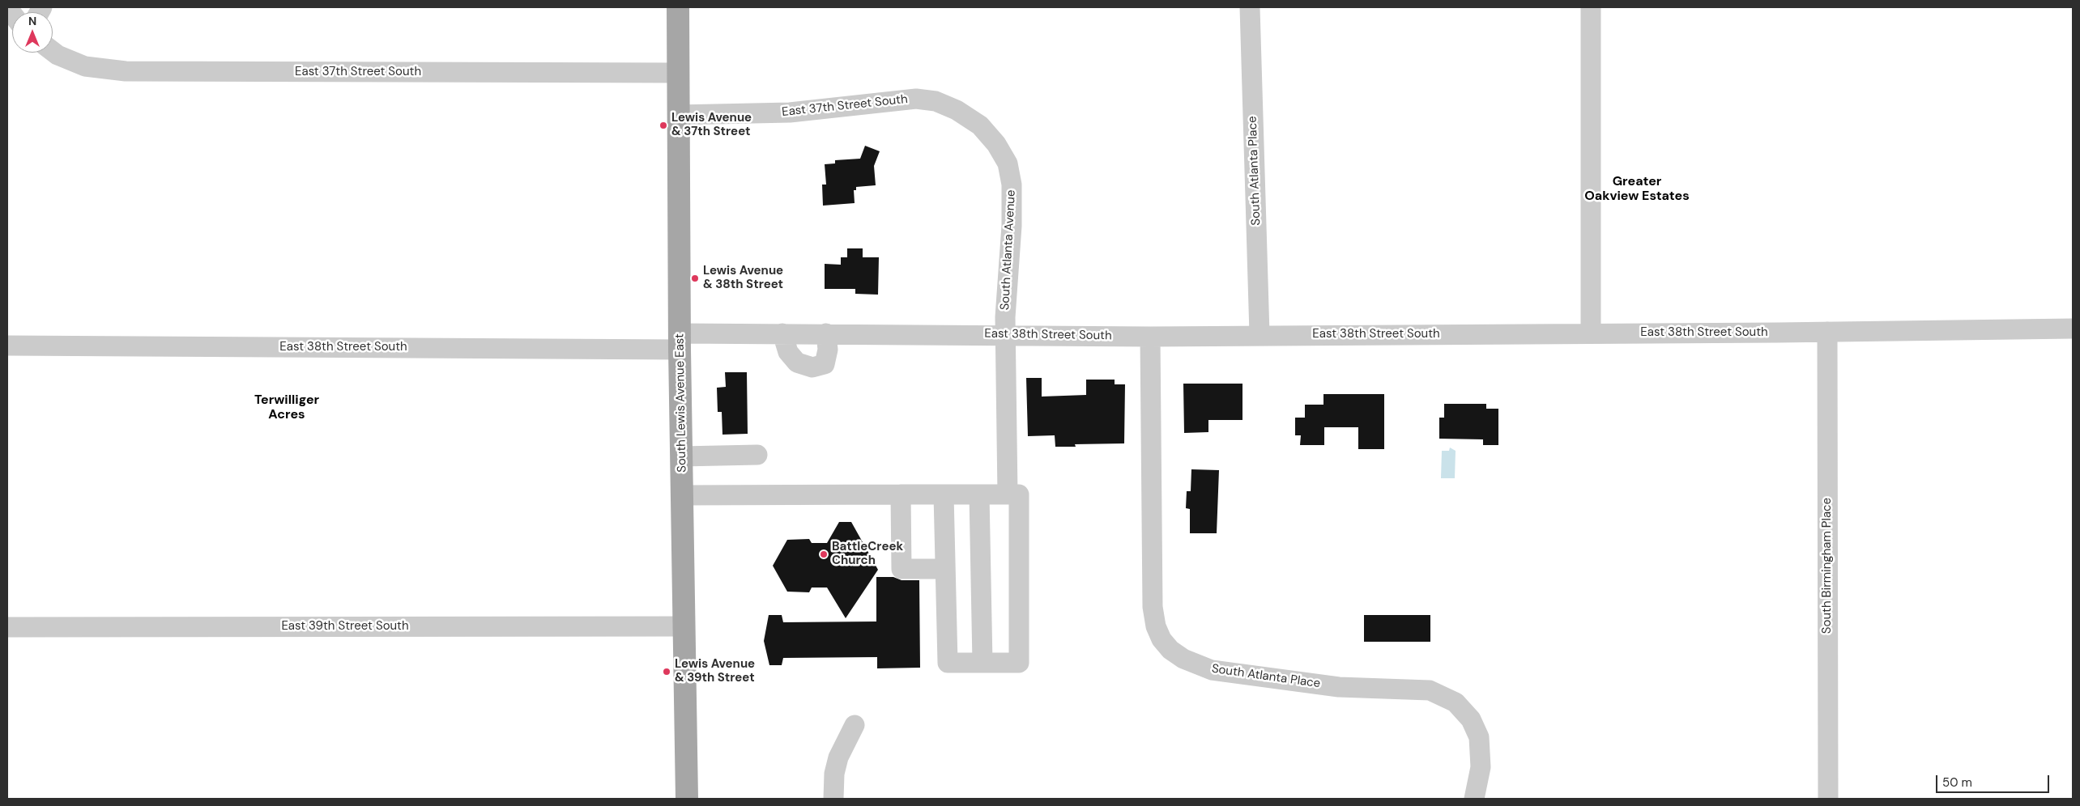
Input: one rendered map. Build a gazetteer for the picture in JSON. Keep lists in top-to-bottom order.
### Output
{
  "streets": {
    "main road": ["South Lewis Avenue East"],
    "street": [
      "East 37th Street South",
      "South Atlanta Place",
      "South Atlanta Avenue",
      "East 38th Street South",
      "South Birmingham Place",
      "East 39th Street South"
    ]
  },
  "crossings": [
    ["East 37th Street South", "South Atlanta Avenue"],
    ["East 37th Street South", "South Lewis Avenue East"],
    ["South Atlanta Place", "East 38th Street South"],
    ["South Atlanta Avenue", "East 38th Street South"],
    ["East 38th Street South", "South Lewis Avenue East"],
    ["East 38th Street South", "South Birmingham Place"],
    ["South Lewis Avenue East", "East 39th Street South"]
  ],
  "districts": ["Greater Oakview Estates", "Terwilliger Acres"],
  "places": [
    "Lewis Avenue & 37th Street",
    "Lewis Avenue & 38th Street",
    "BattleCreek Church",
    "Lewis Avenue & 39th Street"
  ],
  "scale_bar": "50 m",
  "north": "top"
}
